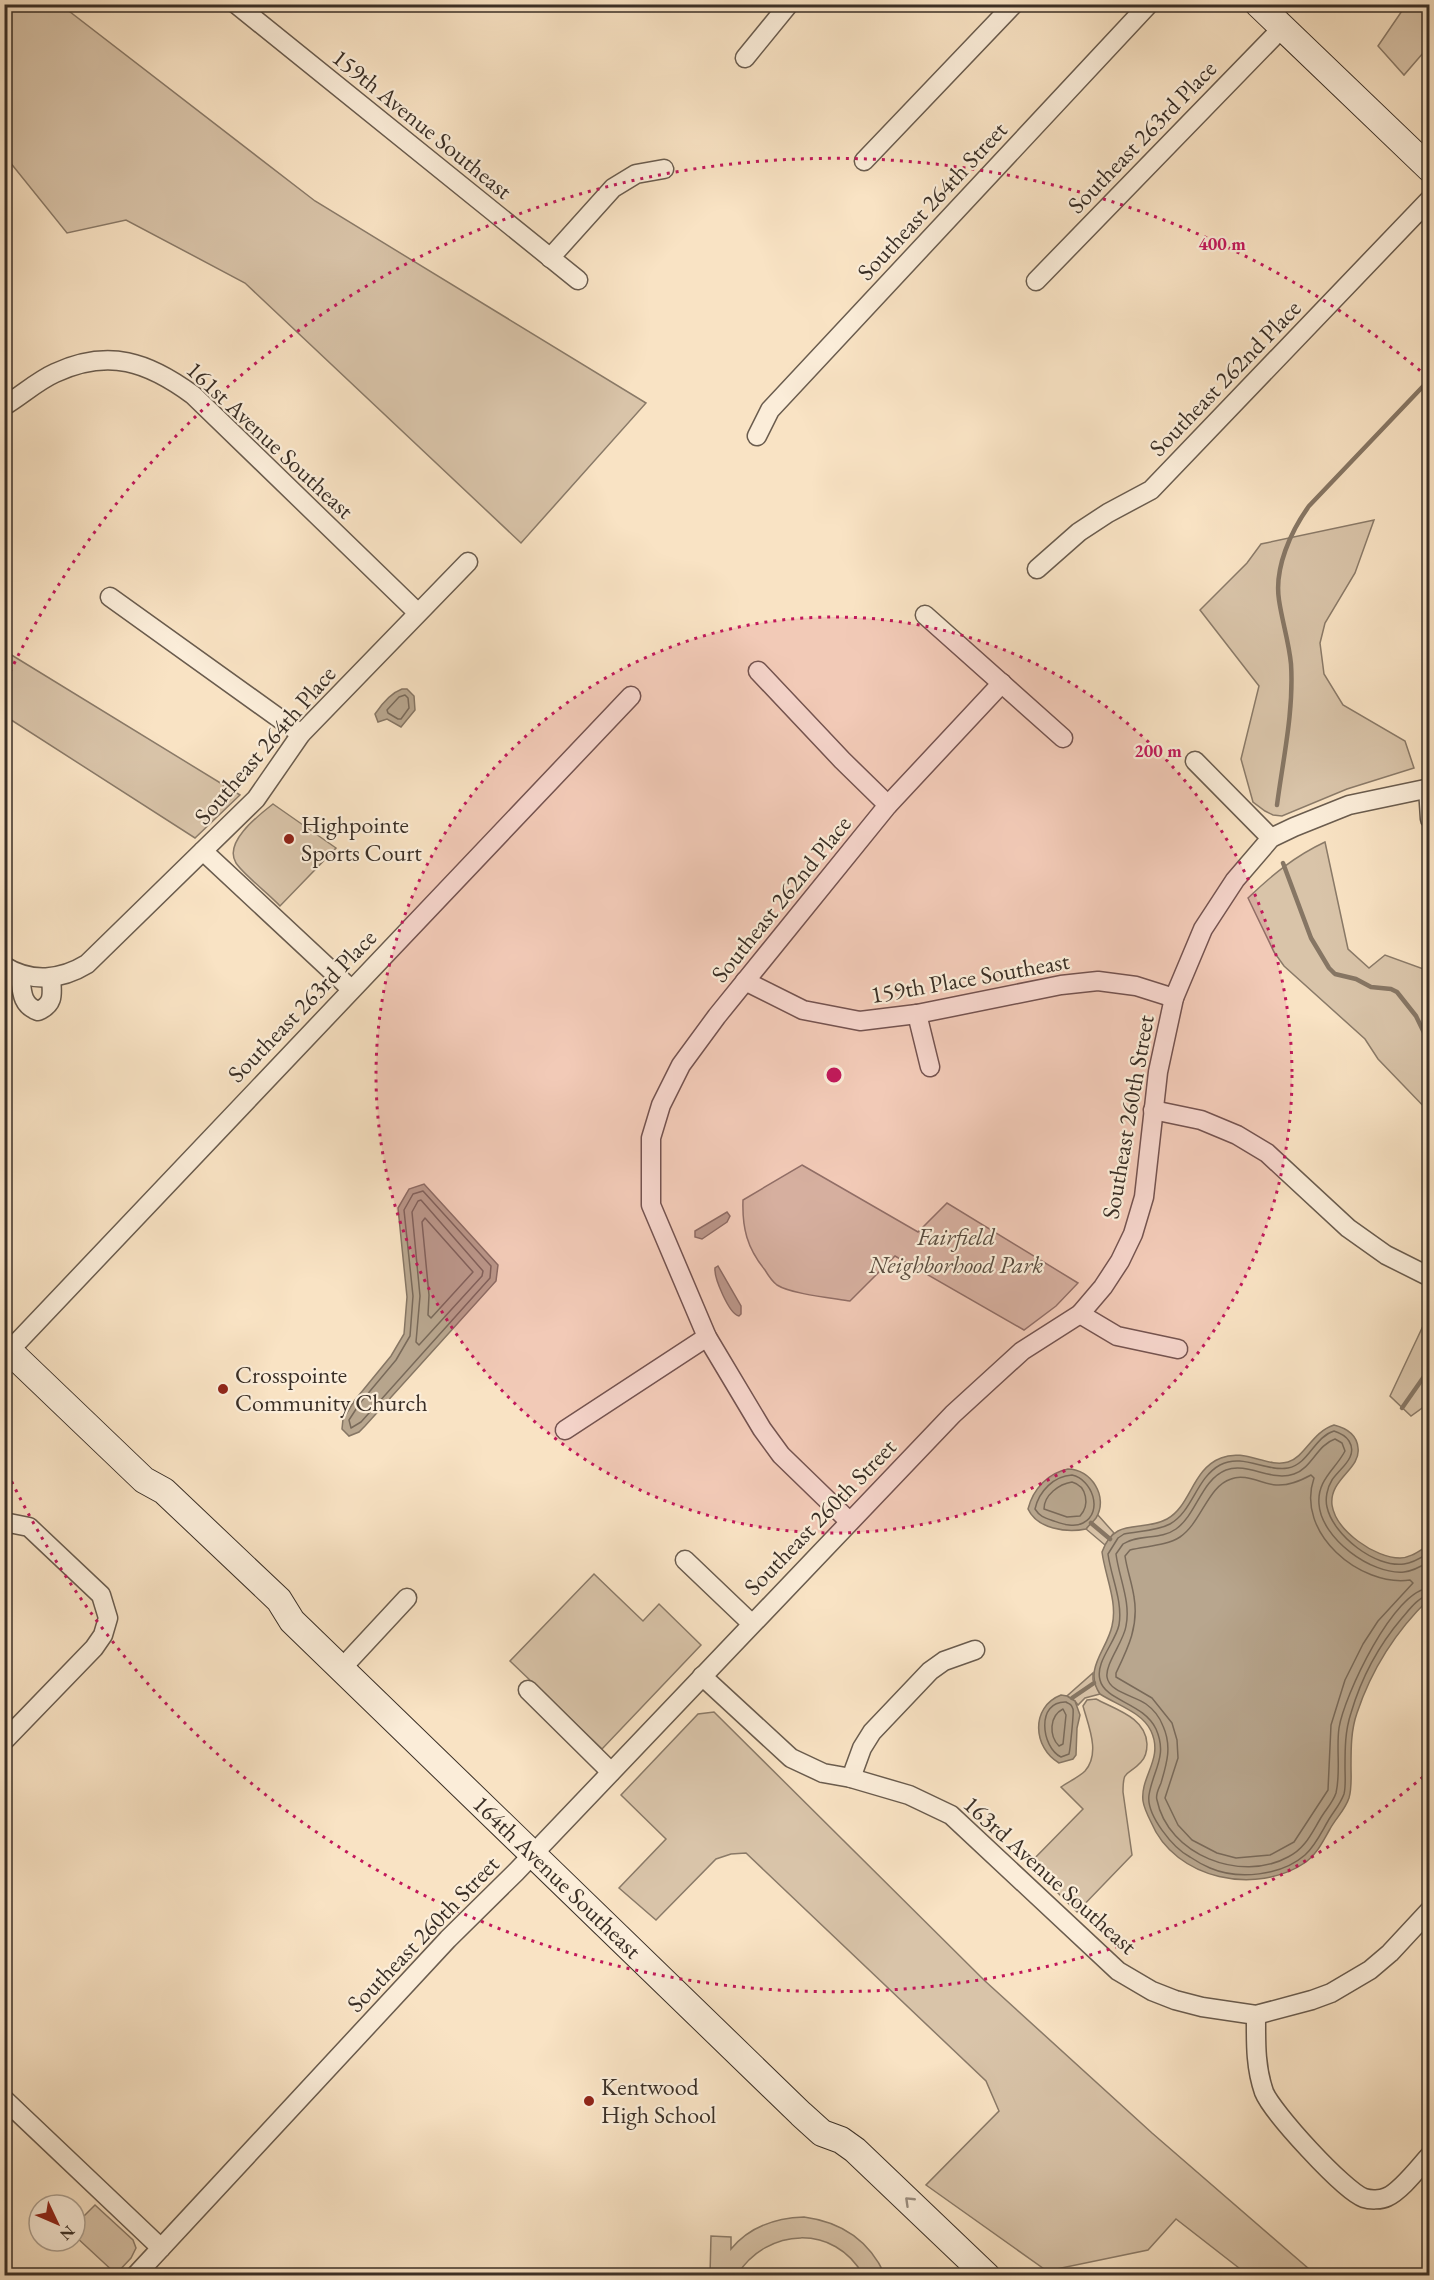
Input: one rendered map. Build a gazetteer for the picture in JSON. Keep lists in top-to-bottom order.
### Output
{
  "streets": {
    "street": [
      "159th Avenue Southeast",
      "Southeast 263rd Place",
      "Southeast 264th Street",
      "Southeast 262nd Place",
      "161st Avenue Southeast",
      "Southeast 264th Place",
      "159th Place Southeast",
      "Southeast 260th Street",
      "163rd Avenue Southeast",
      "164th Avenue Southeast"
    ]
  },
  "crossings": [
    ["Southeast 263rd Place", "164th Avenue Southeast"],
    ["Southeast 262nd Place", "159th Place Southeast"],
    ["Southeast 262nd Place", "Southeast 260th Street"],
    ["161st Avenue Southeast", "Southeast 264th Place"],
    ["159th Place Southeast", "Southeast 260th Street"],
    ["Southeast 260th Street", "163rd Avenue Southeast"],
    ["Southeast 260th Street", "164th Avenue Southeast"]
  ],
  "parks": ["Fairfield Neighborhood Park"],
  "places": ["Highpointe Sports Court", "Crosspointe Community Church", "Kentwood High School"],
  "north": "bottom right",
  "rings": ["400 m", "200 m"]
}
